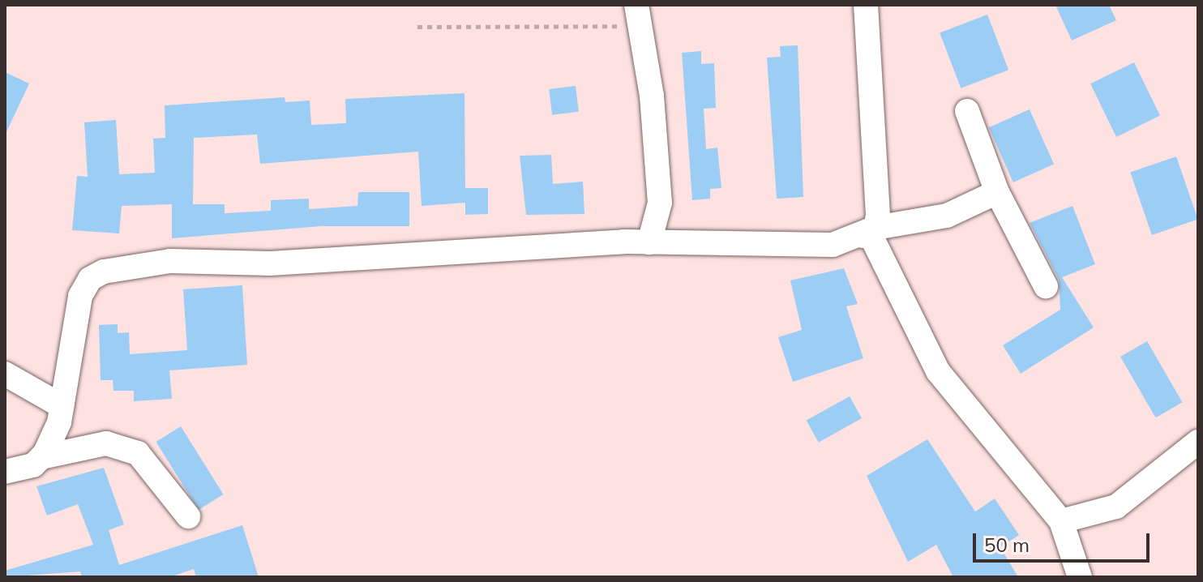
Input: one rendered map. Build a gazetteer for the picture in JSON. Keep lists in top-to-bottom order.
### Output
{
  "scale_bar": "50 m"
}
